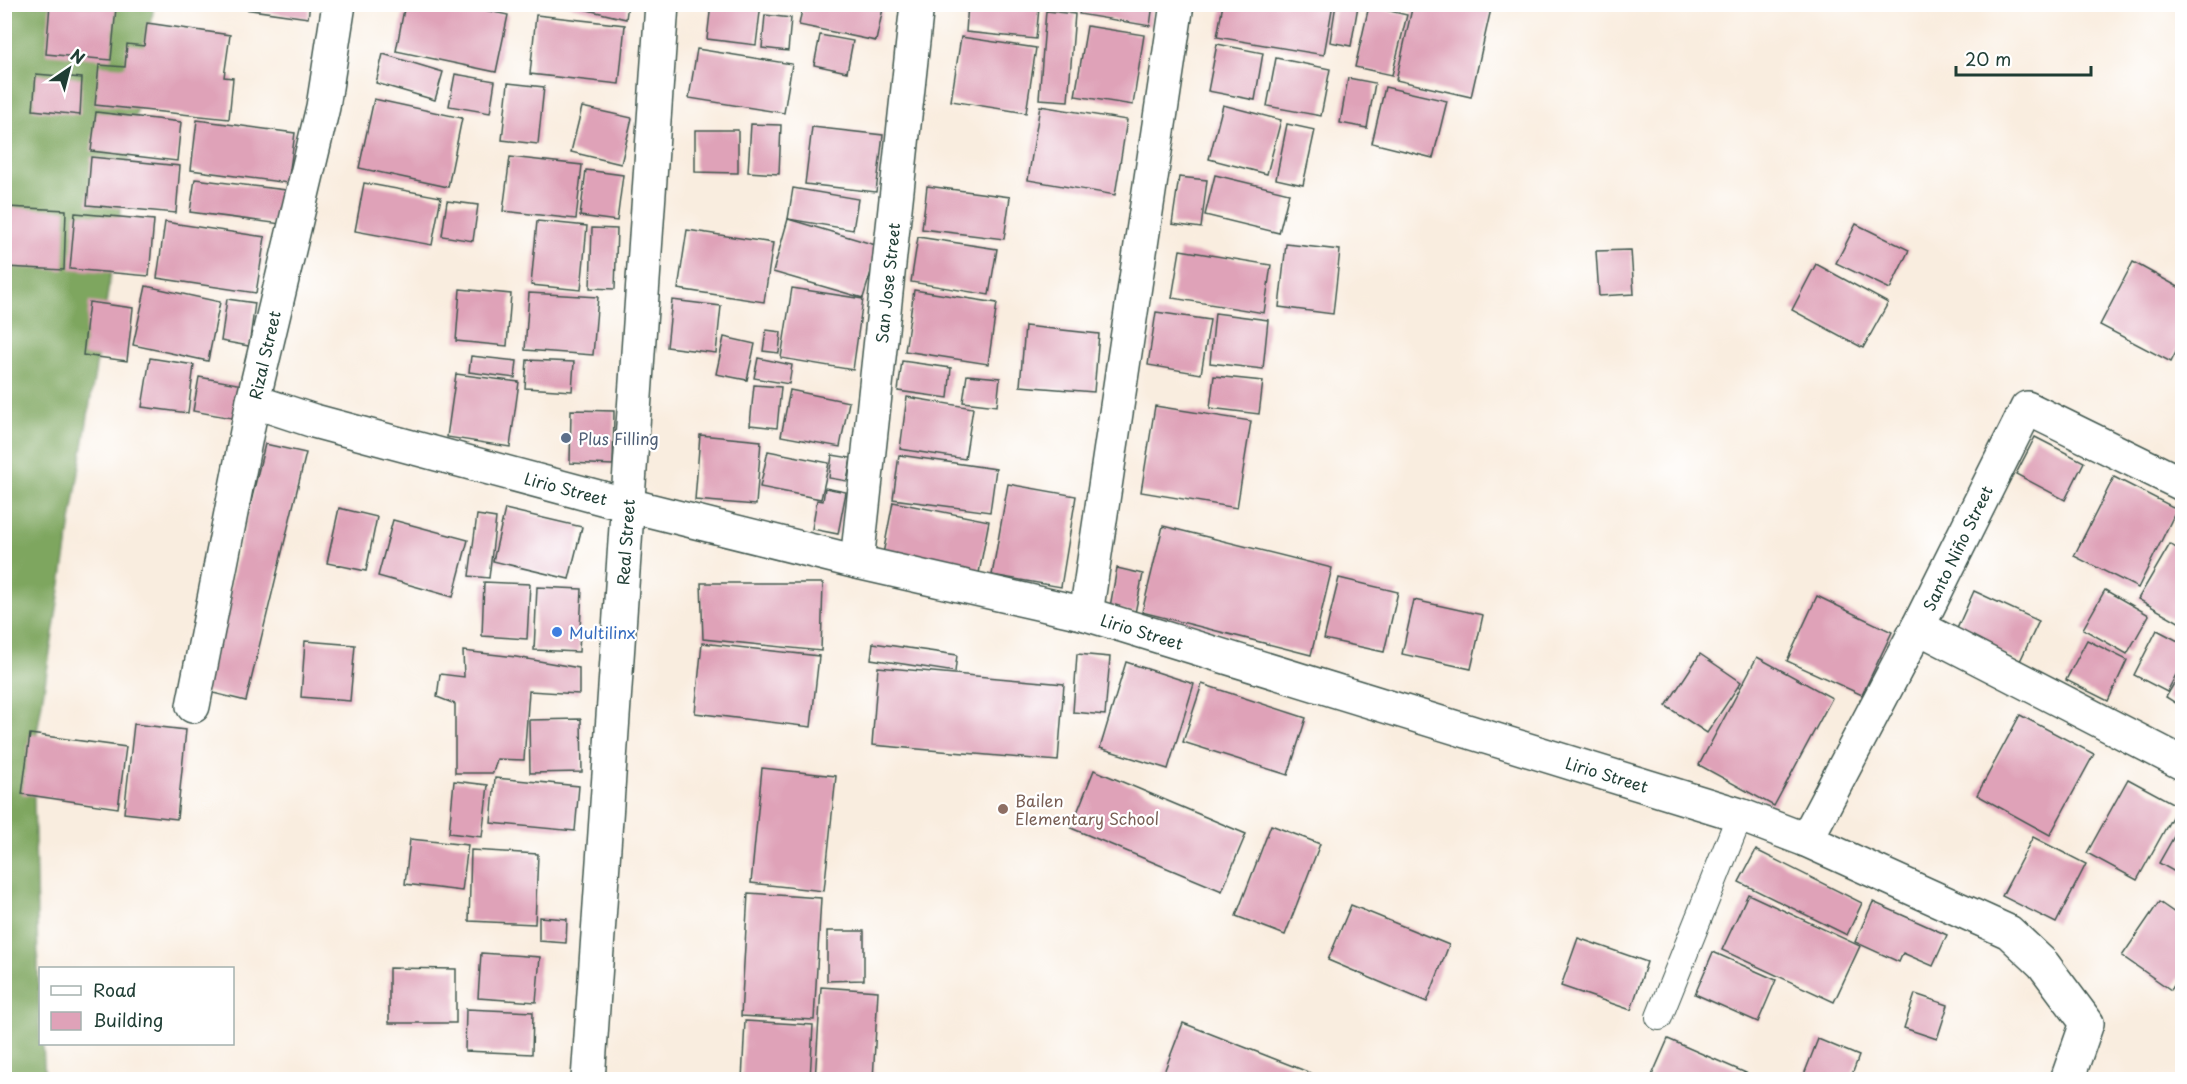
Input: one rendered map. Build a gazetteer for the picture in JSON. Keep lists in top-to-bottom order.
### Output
{
  "streets": {
    "street": [
      "San Jose Street",
      "Rizal Street",
      "Lirio Street",
      "Real Street",
      "Santo Niño Street"
    ]
  },
  "crossings": [
    ["San Jose Street", "Lirio Street"],
    ["Rizal Street", "Lirio Street"],
    ["Lirio Street", "Real Street"],
    ["Lirio Street", "Santo Niño Street"]
  ],
  "places": ["Plus Filling", "Multilinx", "Bailen Elementary School"],
  "legend": ["Road", "Building"],
  "scale_bar": "20 m",
  "north": "top right"
}
